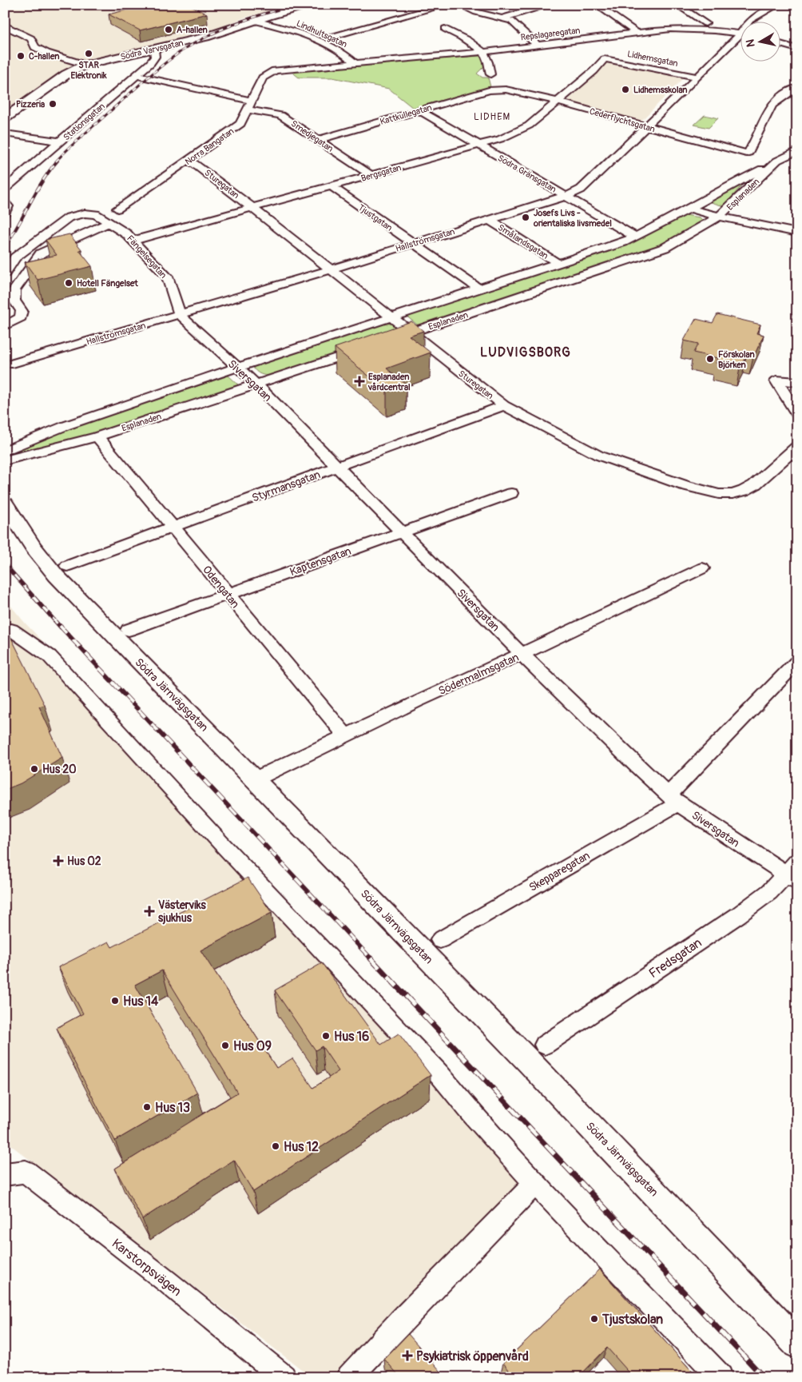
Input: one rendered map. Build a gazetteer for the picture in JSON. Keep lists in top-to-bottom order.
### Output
{
  "streets": {
    "street": [
      "Lindhultsgatan",
      "Repslagaregatan",
      "Södra Varvsgatan",
      "Lidhemsgatan",
      "Kattkullegatan",
      "Cederflychtsgatan",
      "Stationsgatan",
      "Smedjegatan",
      "Norra Bangatan",
      "Bergsgatan",
      "Södra Gränsgatan",
      "Sturegatan",
      "Esplanaden",
      "Tjustgatan",
      "Hallströmsgatan",
      "Smålandsgatan",
      "Fängelsegatan",
      "Siversgatan",
      "Styrmansgatan",
      "Kaptensgatan",
      "Odengatan",
      "Södermalmsgatan",
      "Södra Järnvägsgatan",
      "Skepparegatan",
      "Fredsgatan",
      "Karstorpsvägen"
    ]
  },
  "crossings": [
    ["Lindhultsgatan", "Repslagaregatan"],
    ["Lindhultsgatan", "Södra Varvsgatan"],
    ["Lindhultsgatan", "Norra Bangatan"],
    ["Repslagaregatan", "Norra Bangatan"],
    ["Södra Varvsgatan", "Stationsgatan"],
    ["Lidhemsgatan", "Bergsgatan"],
    ["Lidhemsgatan", "Hallströmsgatan"],
    ["Kattkullegatan", "Cederflychtsgatan"],
    ["Kattkullegatan", "Smedjegatan"],
    ["Kattkullegatan", "Södra Gränsgatan"],
    ["Cederflychtsgatan", "Bergsgatan"],
    ["Cederflychtsgatan", "Hallströmsgatan"],
    ["Stationsgatan", "Smedjegatan"],
    ["Smedjegatan", "Norra Bangatan"],
    ["Smedjegatan", "Bergsgatan"],
    ["Norra Bangatan", "Sturegatan"],
    ["Bergsgatan", "Södra Gränsgatan"],
    ["Bergsgatan", "Sturegatan"],
    ["Bergsgatan", "Tjustgatan"],
    ["Bergsgatan", "Fängelsegatan"],
    ["Södra Gränsgatan", "Esplanaden"],
    ["Södra Gränsgatan", "Hallströmsgatan"],
    ["Sturegatan", "Esplanaden"],
    ["Sturegatan", "Hallströmsgatan"],
    ["Sturegatan", "Styrmansgatan"],
    ["Esplanaden", "Tjustgatan"],
    ["Esplanaden", "Smålandsgatan"],
    ["Esplanaden", "Siversgatan"],
    ["Esplanaden", "Odengatan"],
    ["Tjustgatan", "Hallströmsgatan"],
    ["Hallströmsgatan", "Smålandsgatan"],
    ["Hallströmsgatan", "Fängelsegatan"],
    ["Hallströmsgatan", "Siversgatan"],
    ["Fängelsegatan", "Siversgatan"],
    ["Siversgatan", "Styrmansgatan"],
    ["Siversgatan", "Kaptensgatan"],
    ["Siversgatan", "Södermalmsgatan"],
    ["Siversgatan", "Skepparegatan"],
    ["Siversgatan", "Fredsgatan"],
    ["Styrmansgatan", "Odengatan"],
    ["Kaptensgatan", "Odengatan"],
    ["Odengatan", "Södermalmsgatan"],
    ["Södermalmsgatan", "Södra Järnvägsgatan"]
  ],
  "districts": ["LIDHEM", "LUDVIGSBORG"],
  "places": {
    "other": [
      "A-hallen",
      "STAR Elektronik",
      "C-hallen",
      "Lidhemsskolan",
      "Pizzeria",
      "Josefs Livs - orientaliska livsmedel",
      "Hotell Fängelset",
      "Förskolan Björken",
      "Hus 20",
      "Hus 14",
      "Hus 16",
      "Hus 09",
      "Hus 13",
      "Hus 12",
      "Tjustskolan"
    ],
    "health": [
      "Esplanaden vårdcentral",
      "Hus 02",
      "Västerviks sjukhus",
      "Psykiatrisk öppenvård"
    ]
  },
  "north": "left"
}
